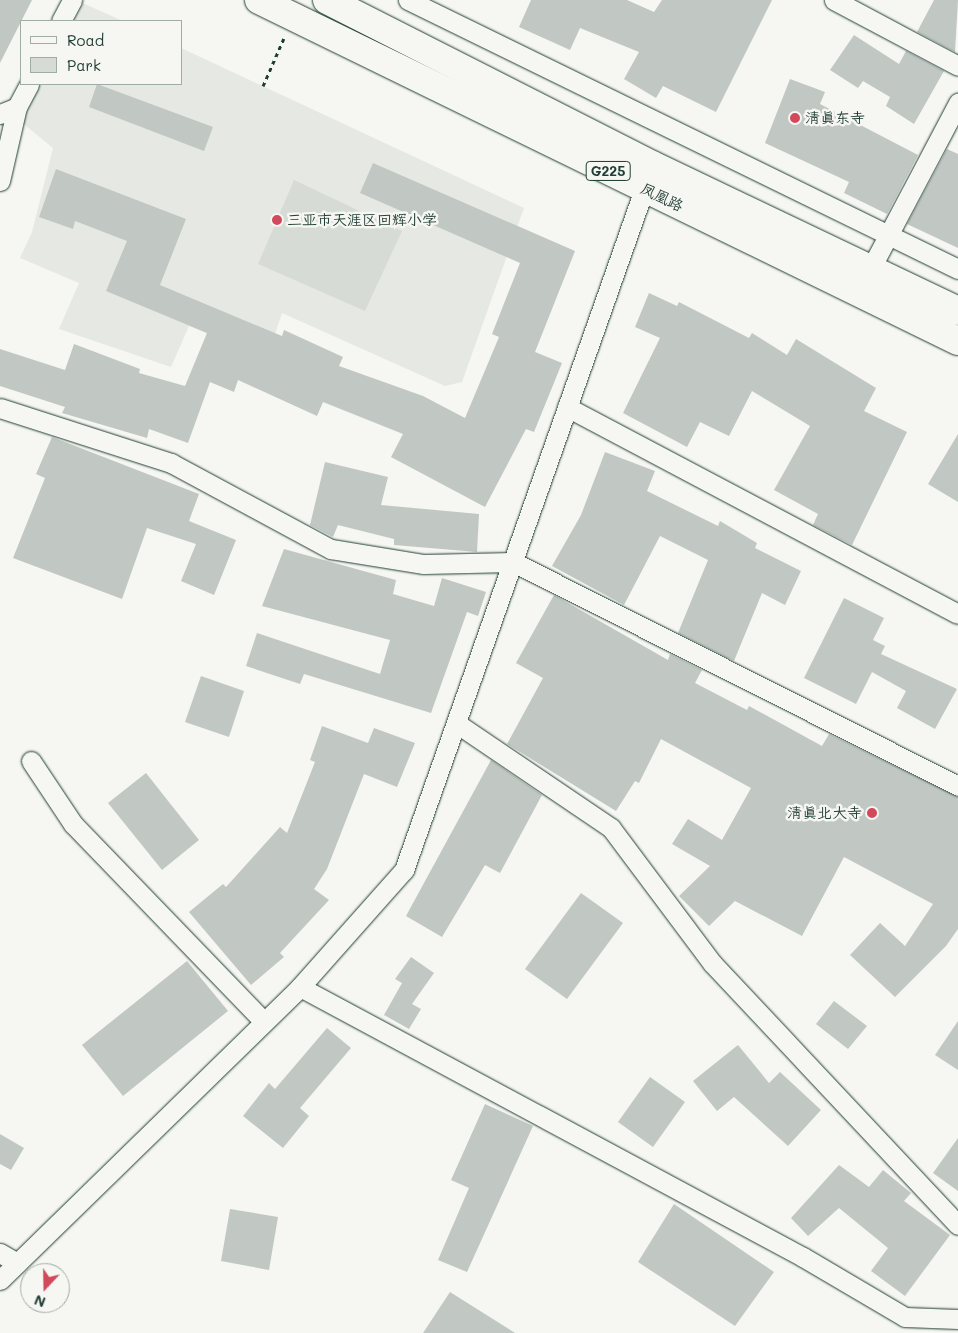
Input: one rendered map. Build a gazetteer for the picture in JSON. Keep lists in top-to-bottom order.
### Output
{
  "streets": {
    "highway": ["G225", "凤凰路"]
  },
  "places": ["清真东寺", "三亚市天涯区回辉小学", "清真北大寺"],
  "legend": ["Road", "Park"],
  "north": "bottom"
}
